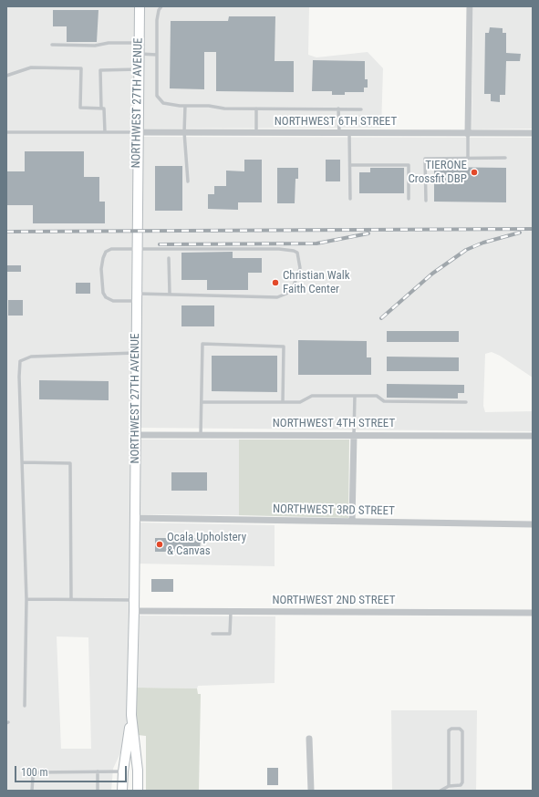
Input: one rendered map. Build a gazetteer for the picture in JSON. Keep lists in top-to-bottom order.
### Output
{
  "streets": {
    "main road": ["NORTHWEST 27TH AVENUE"],
    "street": [
      "NORTHWEST 6TH STREET",
      "NORTHWEST 4TH STREET",
      "NORTHWEST 3RD STREET",
      "NORTHWEST 2ND STREET"
    ]
  },
  "crossings": [
    ["NORTHWEST 27TH AVENUE", "NORTHWEST 6TH STREET"],
    ["NORTHWEST 27TH AVENUE", "NORTHWEST 4TH STREET"],
    ["NORTHWEST 27TH AVENUE", "NORTHWEST 3RD STREET"],
    ["NORTHWEST 27TH AVENUE", "NORTHWEST 2ND STREET"]
  ],
  "places": ["TIERONE Crossfit DBP", "Christian Walk Faith Center", "Ocala Upholstery & Canvas"],
  "scale_bar": "100 m"
}
